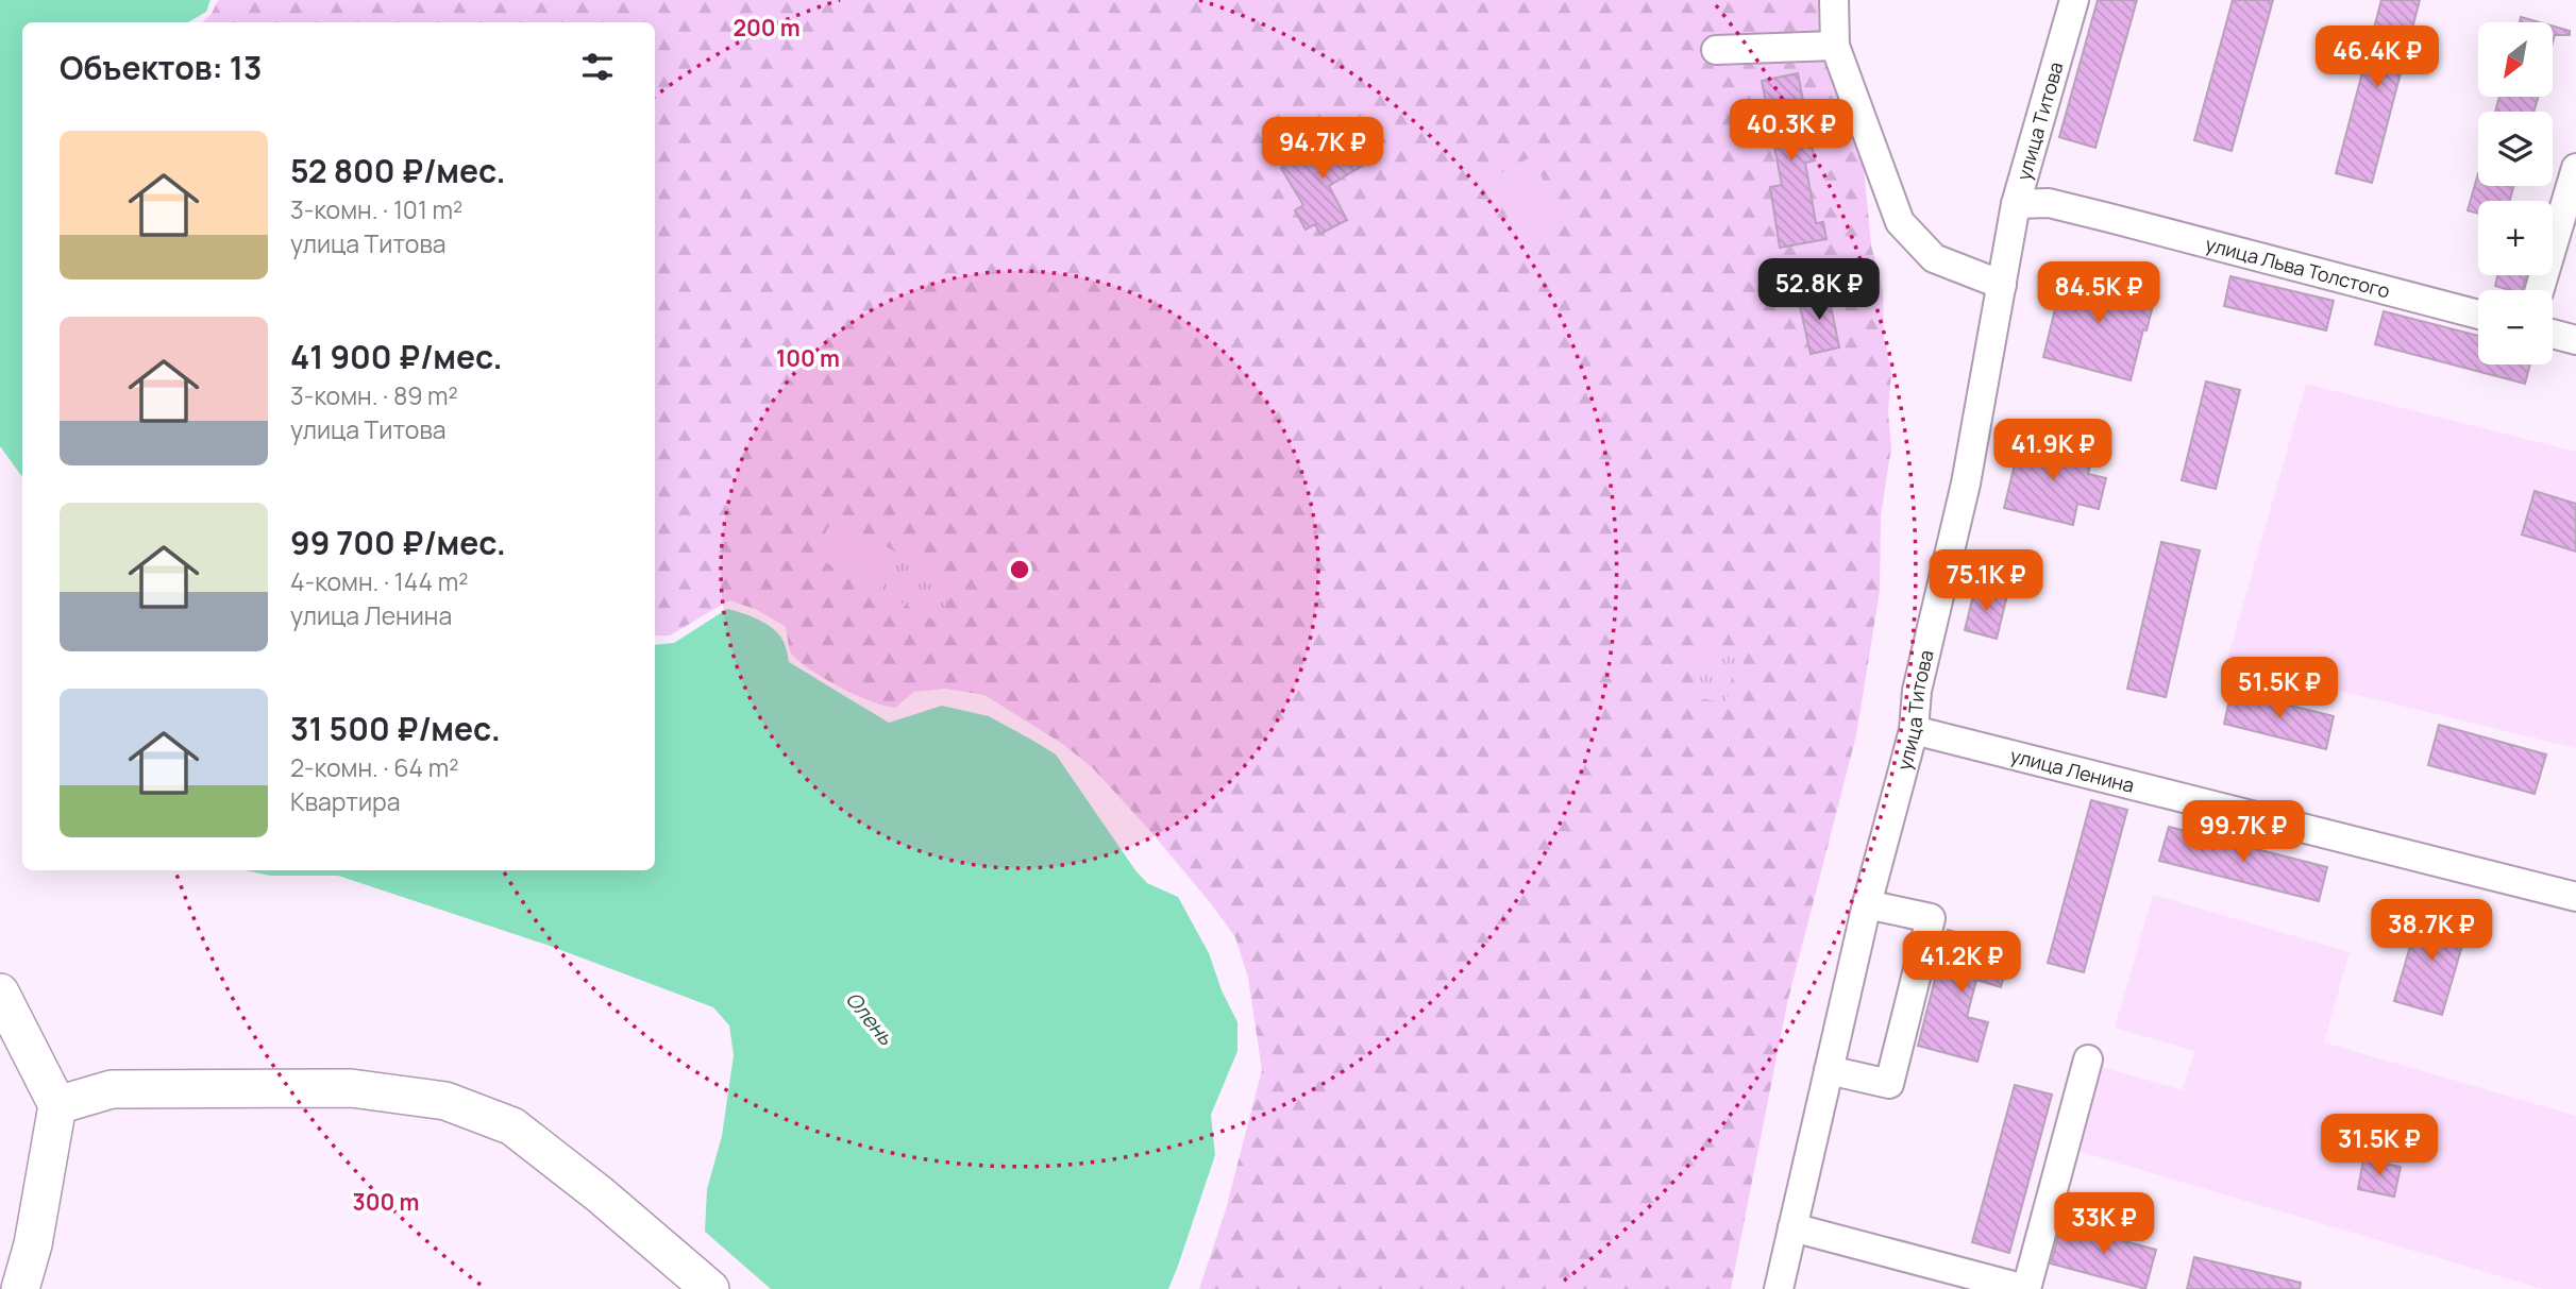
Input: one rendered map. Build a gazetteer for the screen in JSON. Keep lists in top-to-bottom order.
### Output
{
  "streets": {
    "street": ["улица Титова", "улица Льва Толстого", "улица Ленина"]
  },
  "crossings": [
    ["улица Титова", "улица Льва Толстого"],
    ["улица Титова", "улица Ленина"]
  ],
  "water": ["Олень"],
  "north": "bottom left",
  "page": {
    "map_buttons": ["+", "−"],
    "heading": "Объектов: 13",
    "price": [
      "46.4K ₽",
      "40.3K ₽",
      "94.7K ₽",
      "52.8K ₽",
      "84.5K ₽",
      "41.9K ₽",
      "75.1K ₽",
      "51.5K ₽",
      "99.7K ₽",
      "38.7K ₽",
      "41.2K ₽",
      "31.5K ₽",
      "33K ₽"
    ],
    "list": [
      {
        "name": "52 800 ₽/мес.",
        "note": "3-комн. · 101 m² · улица Титова"
      },
      {
        "name": "41 900 ₽/мес.",
        "note": "3-комн. · 89 m² · улица Титова"
      },
      {
        "name": "99 700 ₽/мес.",
        "note": "4-комн. · 144 m² · улица Ленина"
      },
      {
        "name": "31 500 ₽/мес.",
        "note": "2-комн. · 64 m² · Квартира"
      }
    ]
  },
  "rings": ["200 m", "100 m", "300 m"]
}
